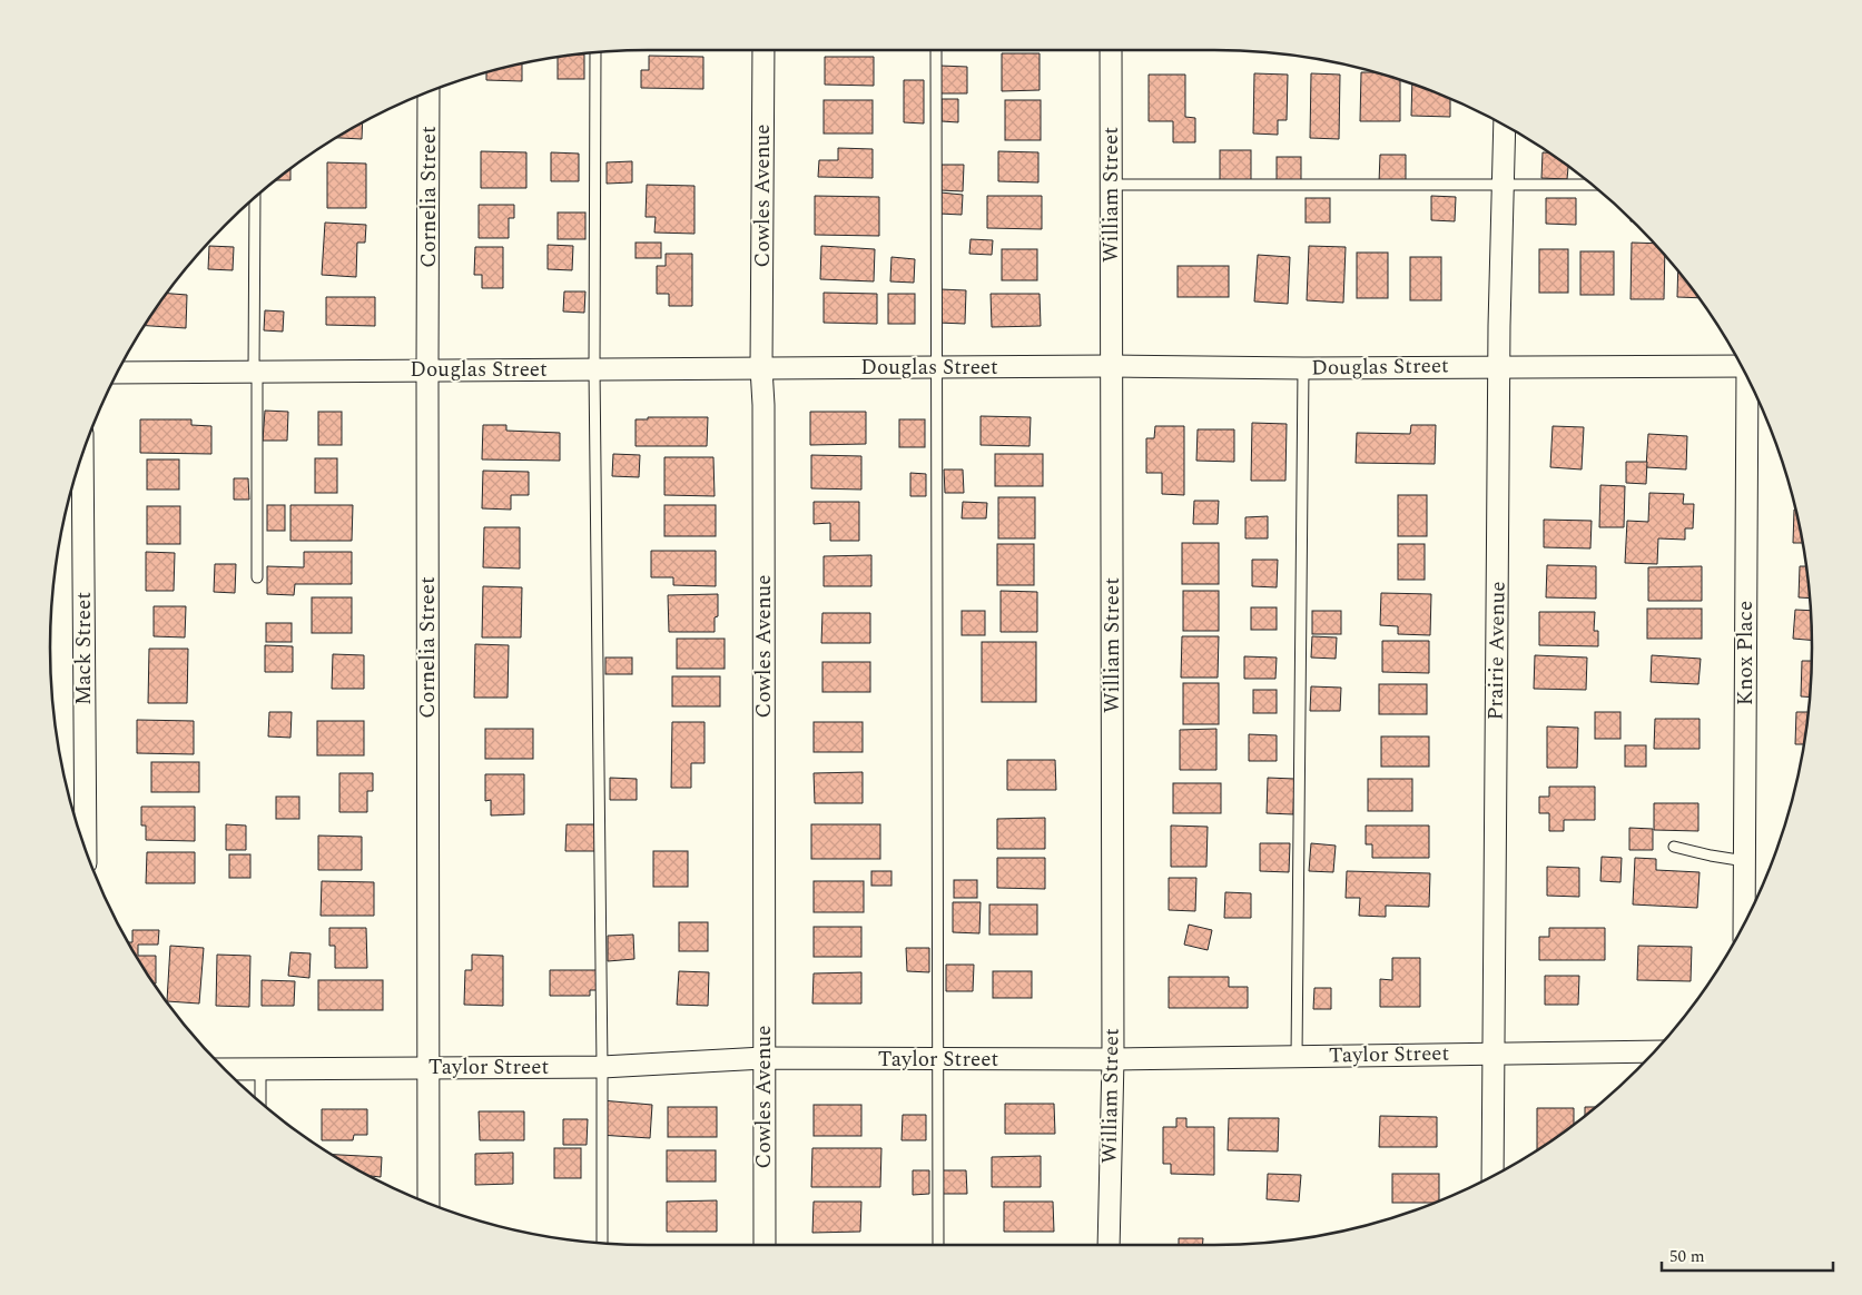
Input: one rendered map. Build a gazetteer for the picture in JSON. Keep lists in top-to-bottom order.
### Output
{
  "streets": {
    "street": [
      "William Street",
      "Cowles Avenue",
      "Cornelia Street",
      "Douglas Street",
      "Mack Street",
      "Prairie Avenue",
      "Knox Place",
      "Taylor Street"
    ]
  },
  "crossings": [
    ["William Street", "Douglas Street"],
    ["William Street", "Taylor Street"],
    ["Cowles Avenue", "Douglas Street"],
    ["Cowles Avenue", "Taylor Street"],
    ["Cornelia Street", "Douglas Street"],
    ["Cornelia Street", "Taylor Street"],
    ["Douglas Street", "Prairie Avenue"],
    ["Prairie Avenue", "Taylor Street"]
  ],
  "scale_bar": "50 m"
}
